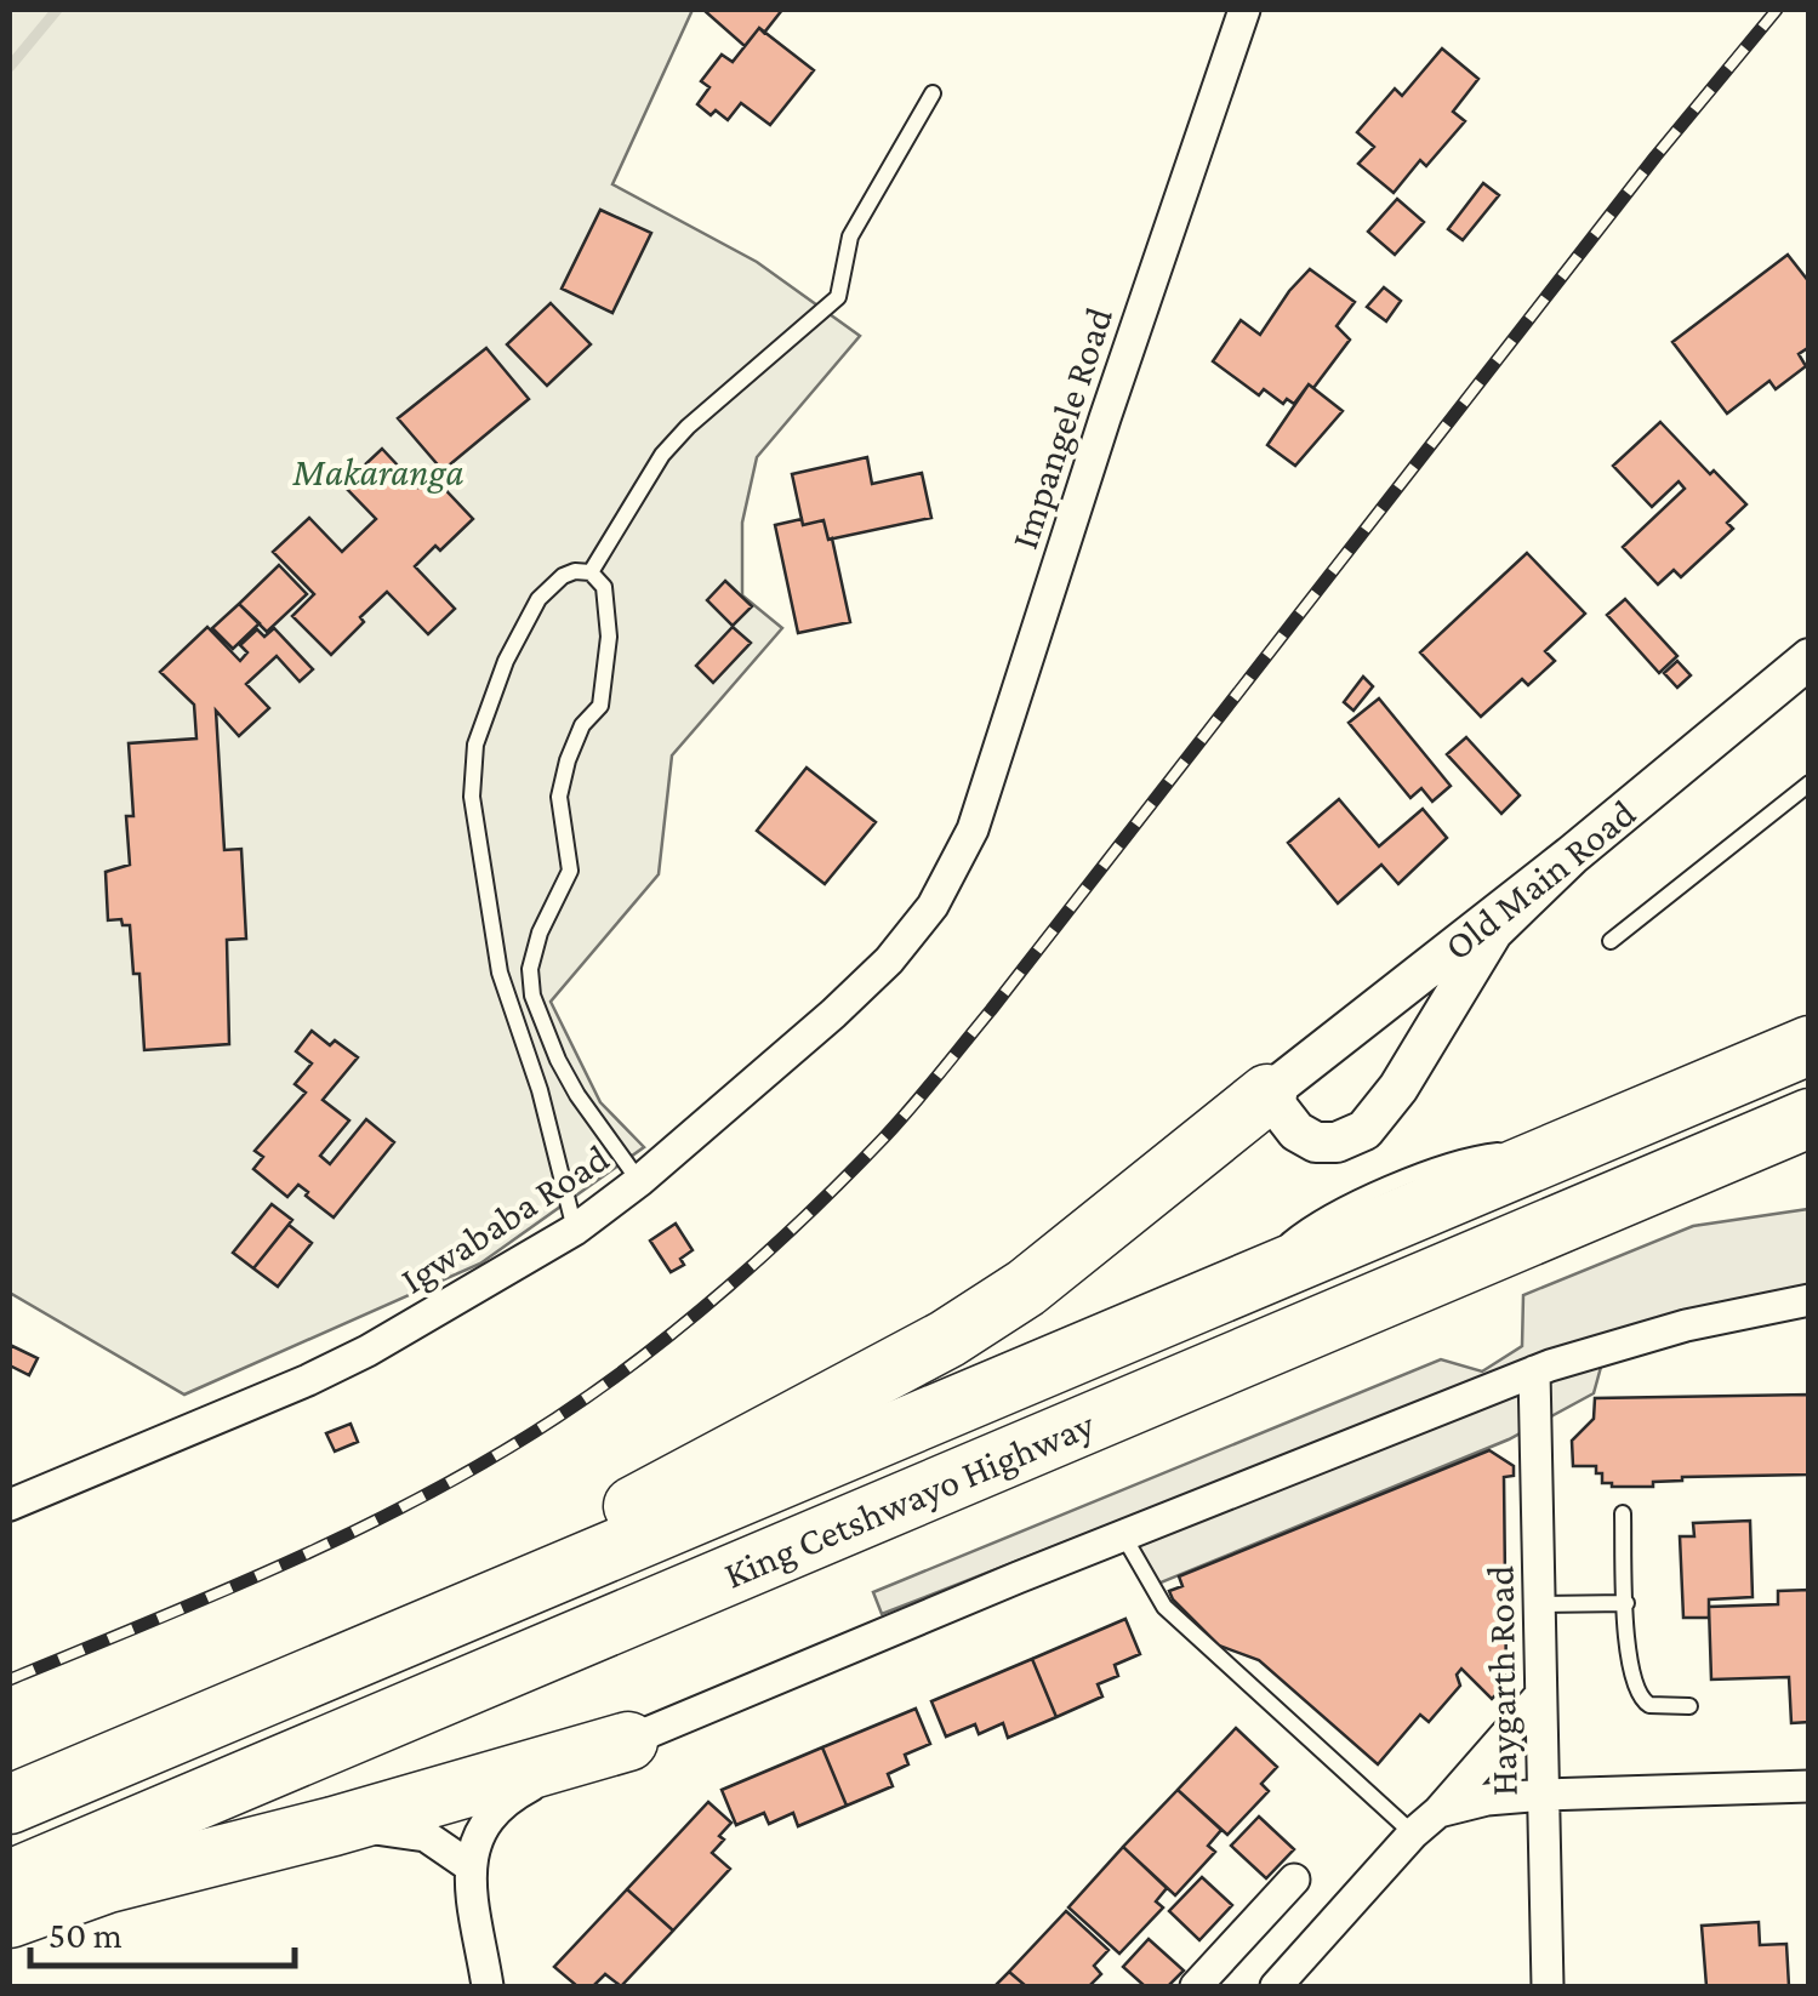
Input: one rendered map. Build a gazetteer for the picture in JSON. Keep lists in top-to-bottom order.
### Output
{
  "streets": {
    "highway": ["King Cetshwayo Highway"],
    "street": [
      "Impangele Road",
      "Old Main Road",
      "Igwababa Road",
      "Haygarth Road"
    ]
  },
  "crossings": [
    ["Impangele Road", "Igwababa Road"]
  ],
  "parks": ["Makaranga"],
  "scale_bar": "50 m"
}
